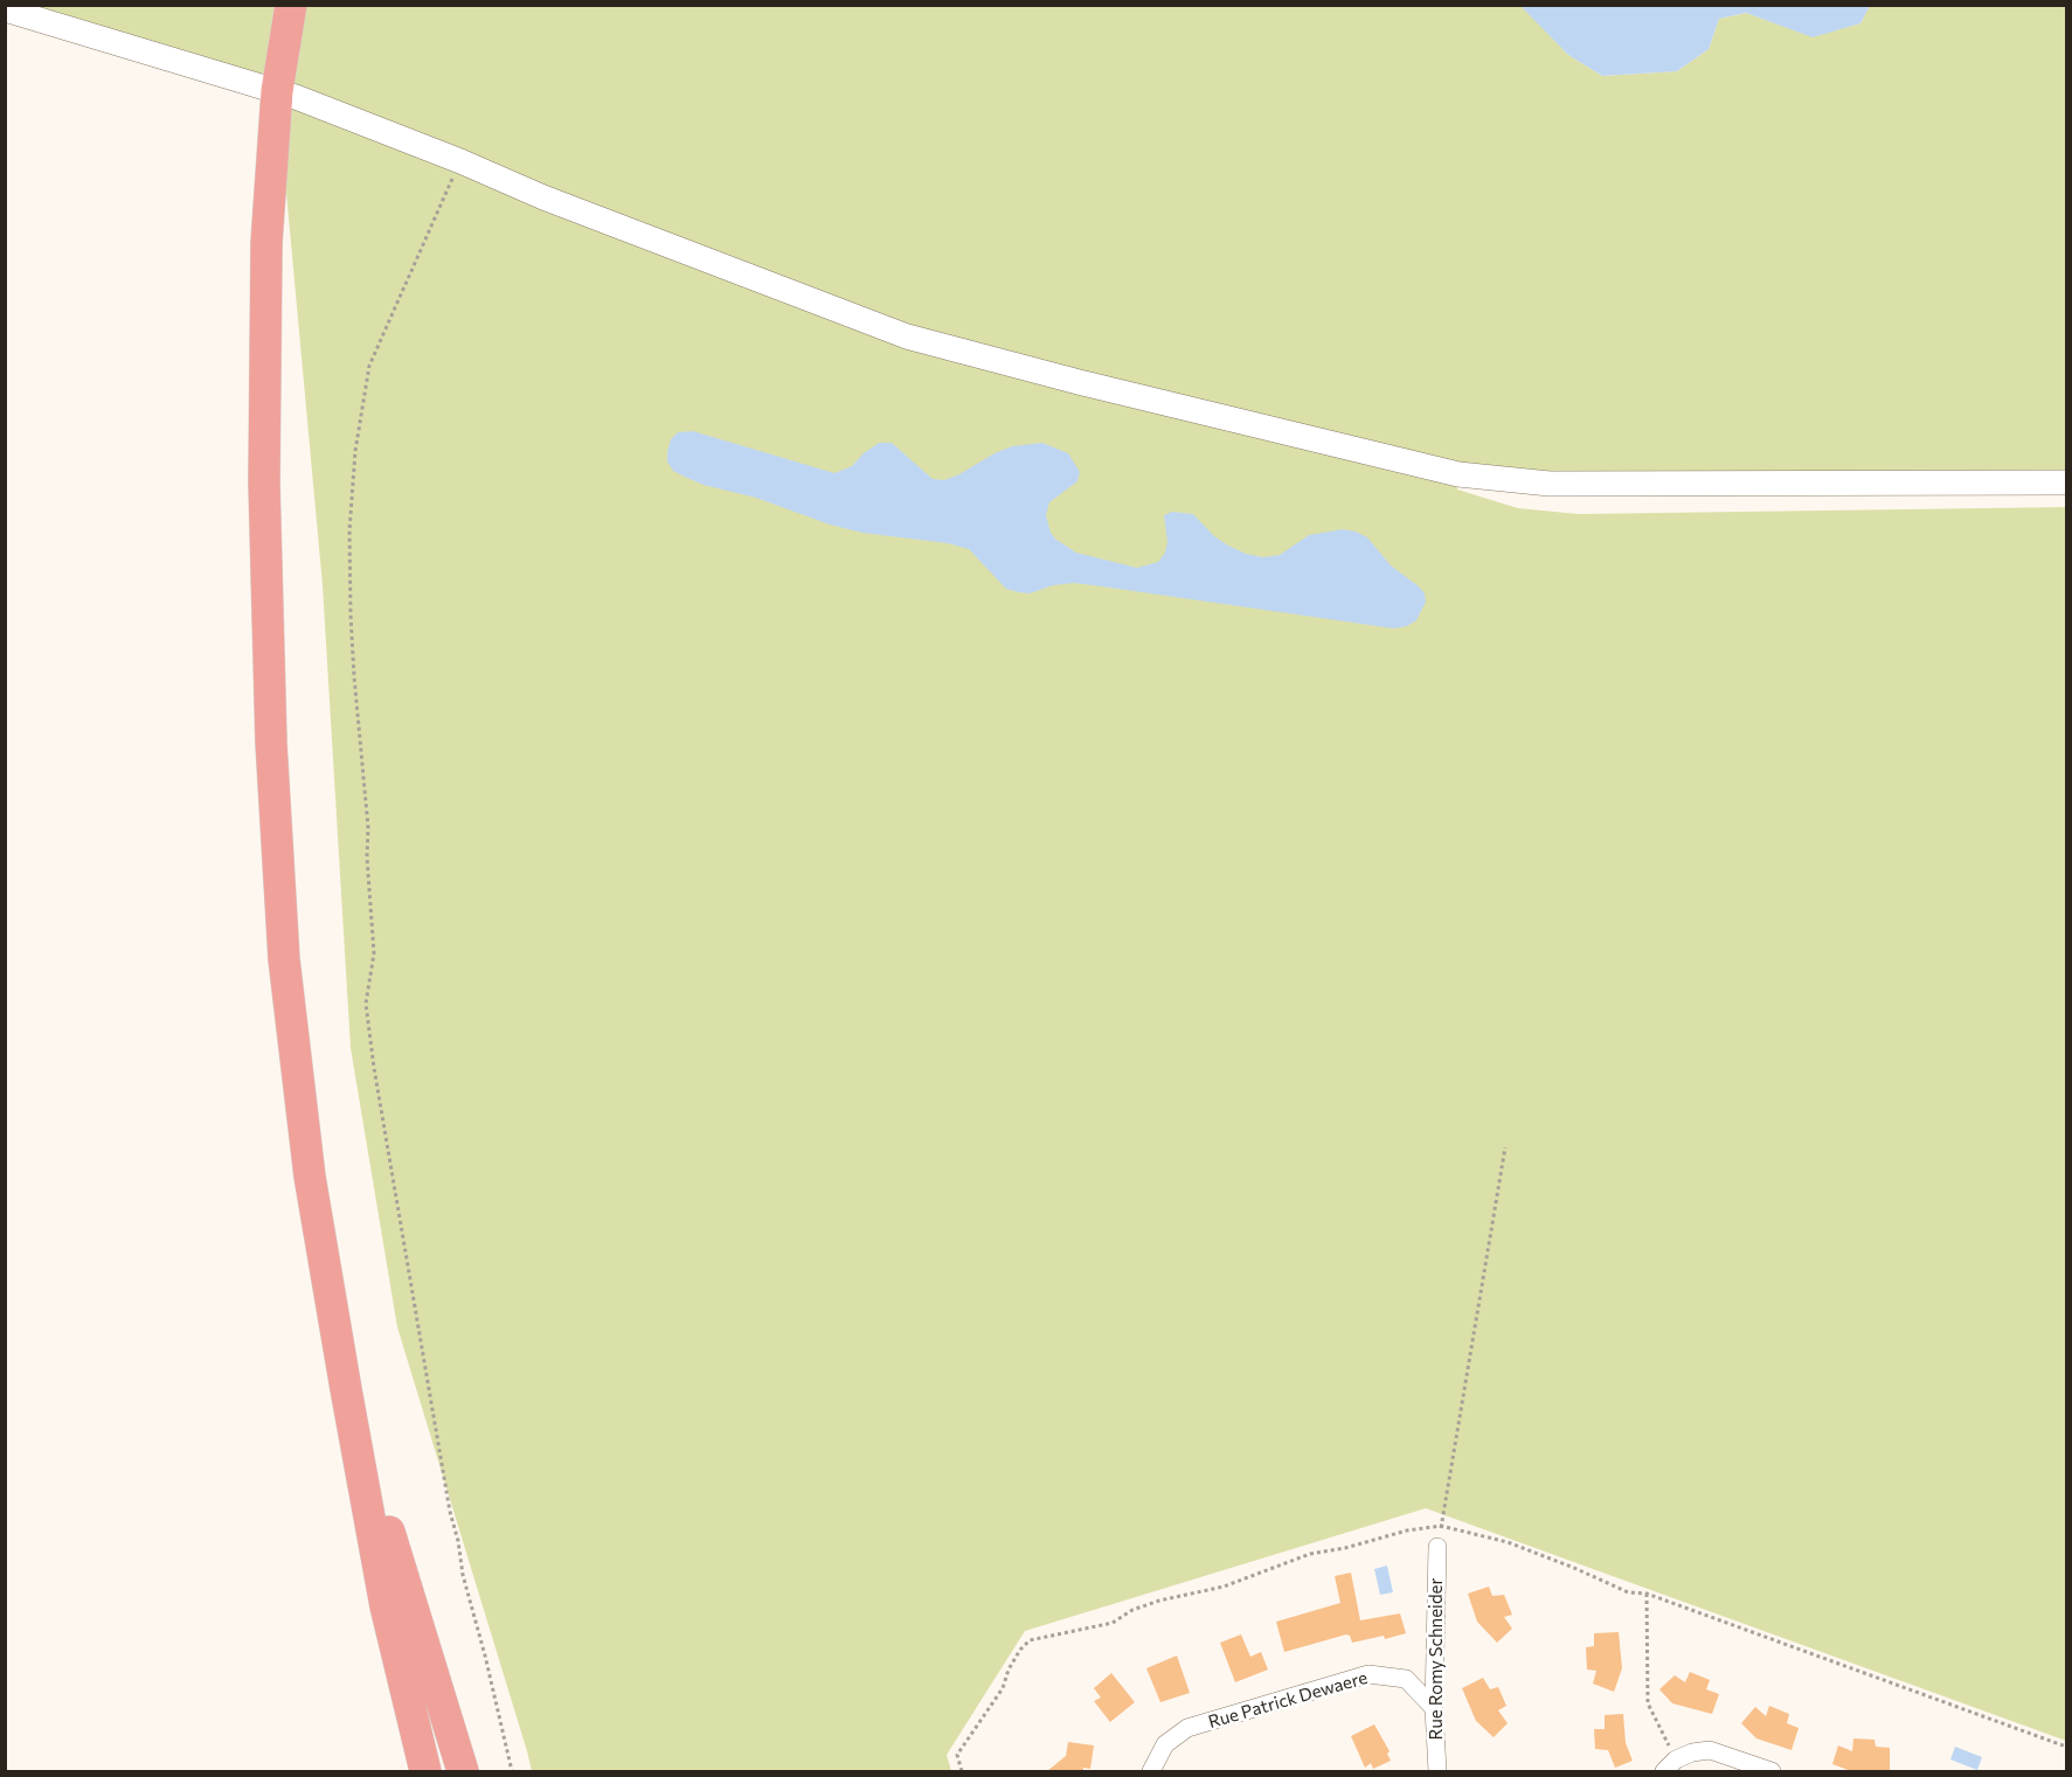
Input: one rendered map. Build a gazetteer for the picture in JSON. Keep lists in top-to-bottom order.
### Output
{
  "streets": {
    "street": ["Rue Romy Schneider", "Rue Patrick Dewaere"]
  },
  "crossings": [
    ["Rue Romy Schneider", "Rue Patrick Dewaere"]
  ]
}
